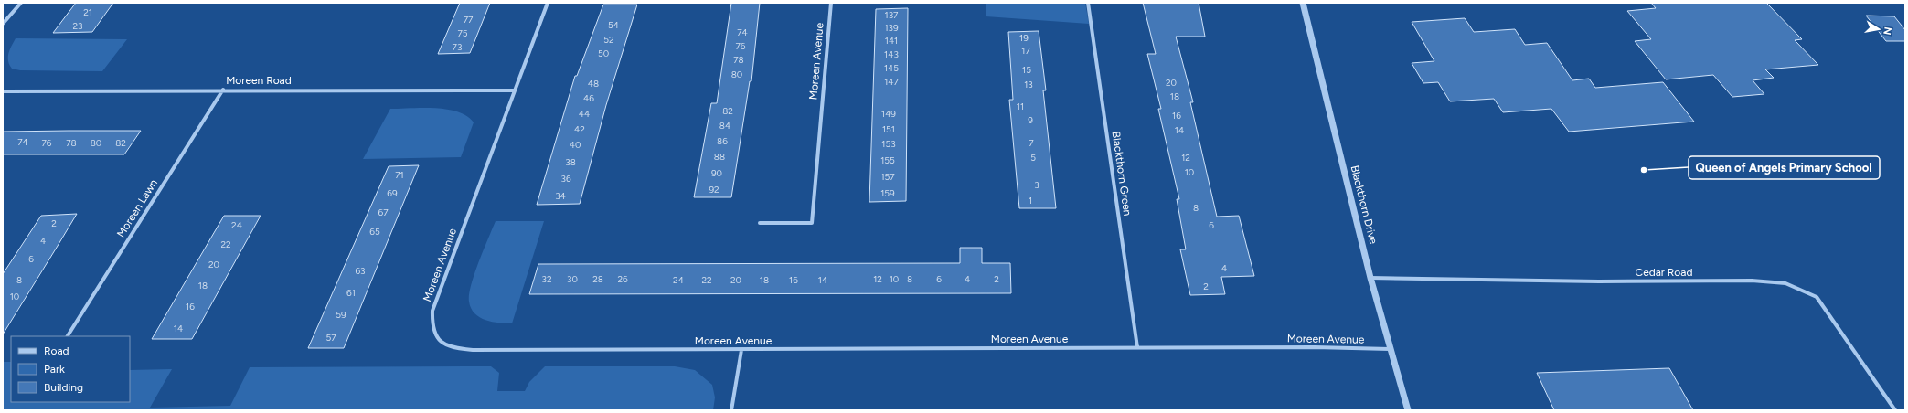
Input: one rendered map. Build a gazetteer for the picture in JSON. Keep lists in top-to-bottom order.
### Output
{
  "streets": {
    "street": [
      "Moreen Avenue",
      "Moreen Road",
      "Blackthorn Green",
      "Blackthorn Drive",
      "Moreen Lawn",
      "Cedar Road"
    ]
  },
  "crossings": [
    ["Moreen Avenue", "Moreen Road"],
    ["Moreen Avenue", "Blackthorn Green"],
    ["Moreen Avenue", "Blackthorn Drive"],
    ["Moreen Road", "Moreen Lawn"],
    ["Blackthorn Drive", "Cedar Road"]
  ],
  "places": ["Queen of Angels Primary School"],
  "house_numbers": [
    "21",
    "137",
    "77",
    "54",
    "23",
    "139",
    "74",
    "75",
    "19",
    "52",
    "141",
    "76",
    "73",
    "17",
    "50",
    "143",
    "78",
    "145",
    "15",
    "80",
    "147",
    "20",
    "48",
    "13",
    "18",
    "46",
    "11",
    "82",
    "44",
    "149",
    "16",
    "9",
    "84",
    "42",
    "151",
    "14",
    "86",
    "74",
    "76",
    "78",
    "80",
    "82",
    "7",
    "153",
    "40",
    "88",
    "5",
    "12",
    "155",
    "38",
    "10",
    "90",
    "71",
    "157",
    "36",
    "3",
    "92",
    "69",
    "159",
    "34",
    "1",
    "8",
    "67",
    "2",
    "24",
    "6",
    "65",
    "4",
    "22",
    "6",
    "20",
    "4",
    "63",
    "32",
    "30",
    "28",
    "26",
    "12",
    "10",
    "8",
    "6",
    "4",
    "2",
    "8",
    "24",
    "22",
    "20",
    "18",
    "16",
    "14",
    "18",
    "2",
    "61",
    "10",
    "16",
    "59",
    "14",
    "57"
  ],
  "legend": ["Road", "Park", "Building"],
  "north": "right"
}
